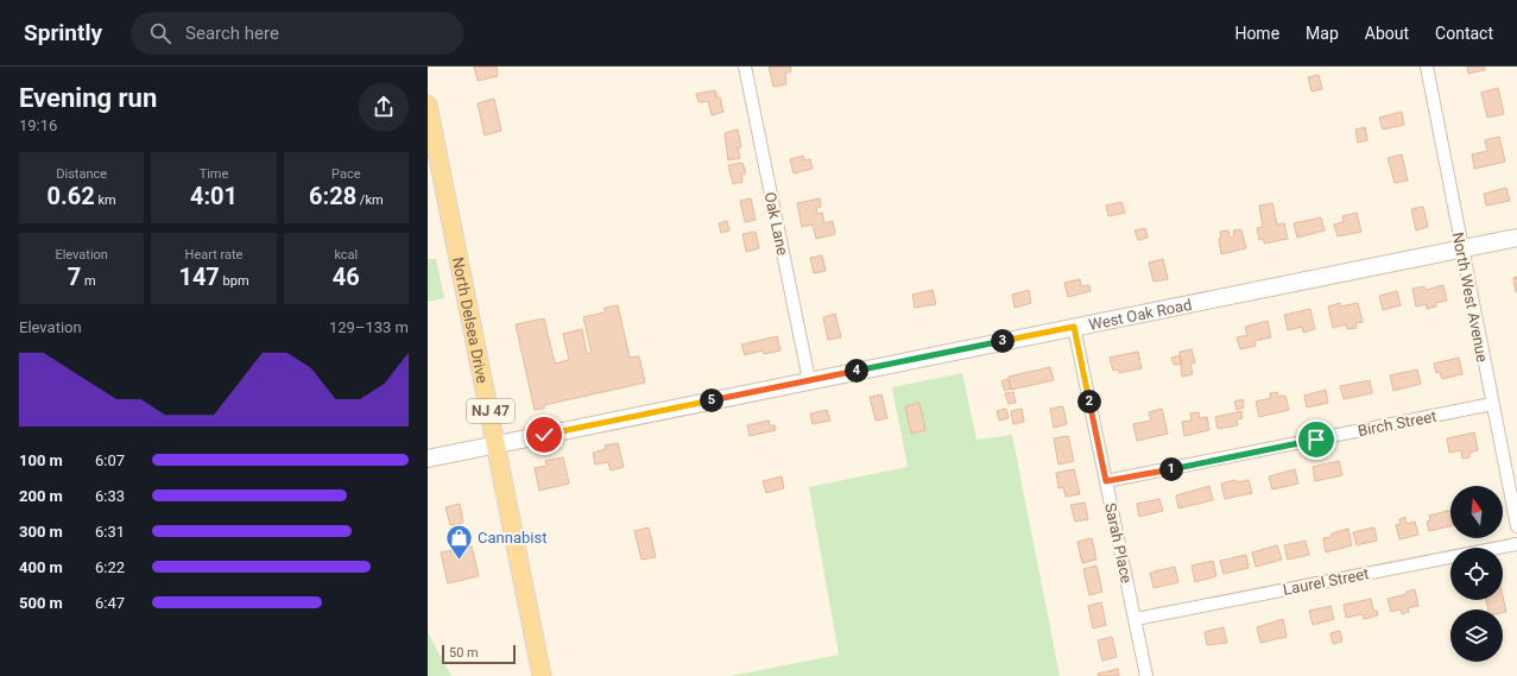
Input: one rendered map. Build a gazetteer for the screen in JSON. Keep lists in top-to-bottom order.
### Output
{
  "streets": {
    "main road": ["North Delsea Drive", "NJ 47"],
    "street": [
      "Oak Lane",
      "North West Avenue",
      "West Oak Road",
      "Birch Street",
      "Sarah Place",
      "Laurel Street"
    ]
  },
  "crossings": [
    ["Oak Lane", "West Oak Road"],
    ["North West Avenue", "West Oak Road"],
    ["North West Avenue", "Birch Street"],
    ["West Oak Road", "North Delsea Drive"],
    ["West Oak Road", "Sarah Place"],
    ["Birch Street", "Sarah Place"],
    ["Sarah Place", "Laurel Street"]
  ],
  "places": {
    "shop": ["Cannabist"]
  },
  "scale_bar": "50 m",
  "north": "top",
  "page": {
    "header": "Sprintly",
    "search": "Search here",
    "nav": [
      "Home",
      "Map",
      "About",
      "Contact"
    ],
    "heading": ["Evening run", "19:16"],
    "stats": [
      ["Distance", "0.62 km"],
      ["Time", "4:01"],
      ["Pace", "6:28 /km"],
      ["Elevation", "7 m"],
      ["Heart rate", "147 bpm"],
      ["kcal", "46"]
    ],
    "chart": ["Elevation", "129–133 m"],
    "pins": [
      "3",
      "4",
      "5",
      "2",
      "1"
    ],
    "list": [
      {
        "name": "100 m",
        "note": "6:07"
      },
      {
        "name": "200 m",
        "note": "6:33"
      },
      {
        "name": "300 m",
        "note": "6:31"
      },
      {
        "name": "400 m",
        "note": "6:22"
      },
      {
        "name": "500 m",
        "note": "6:47"
      }
    ],
    "scale": "50 m"
  }
}
